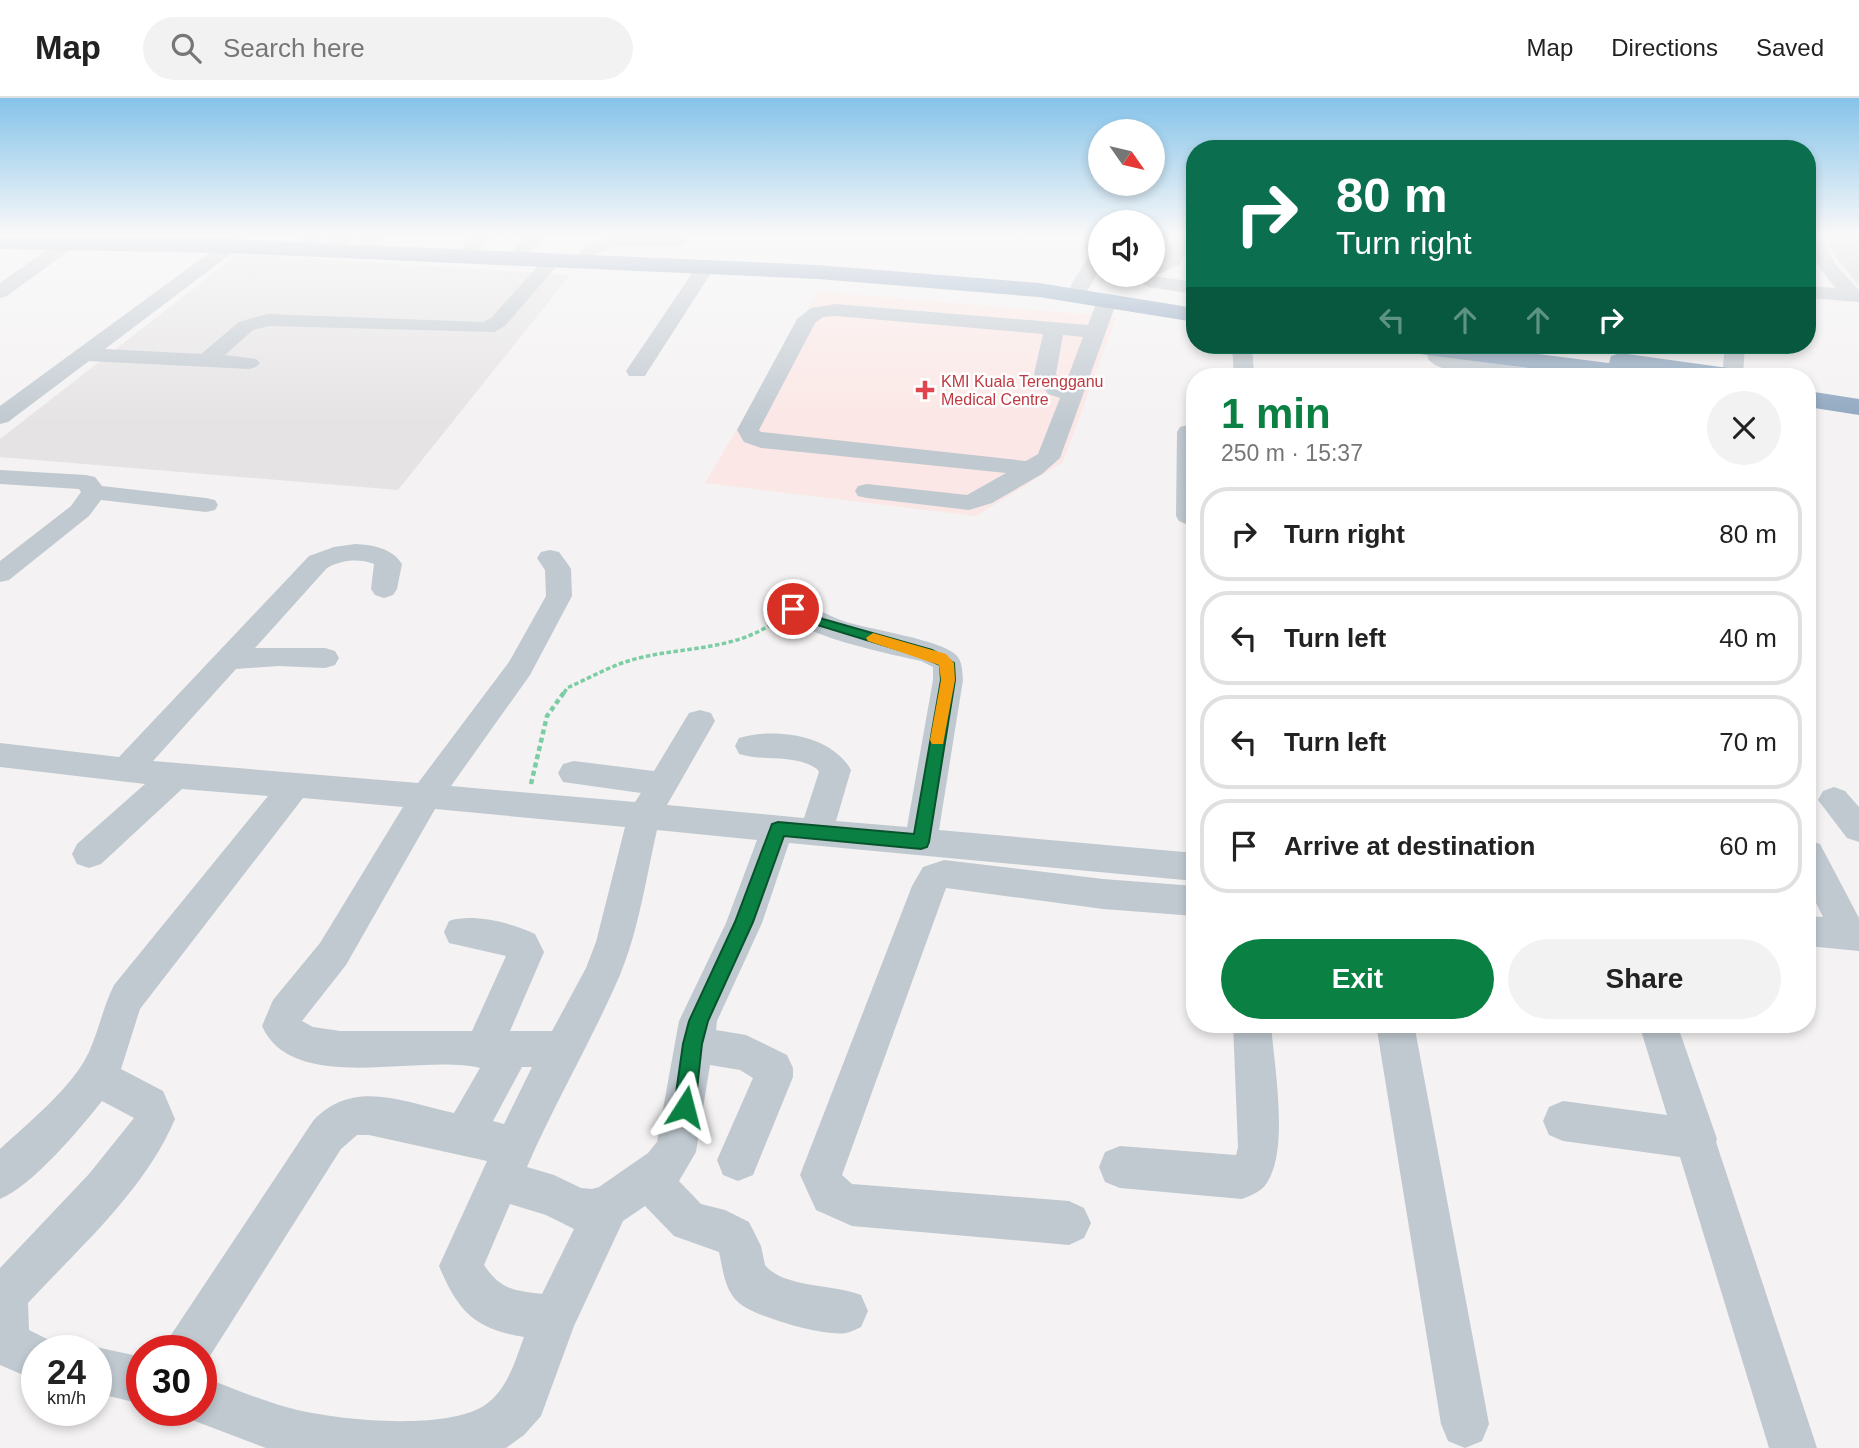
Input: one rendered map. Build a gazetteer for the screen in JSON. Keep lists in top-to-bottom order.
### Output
{
  "places": {
    "health": ["KMI Kuala Terengganu Medical Centre"]
  },
  "north": "bottom right",
  "page": {
    "header": "Map",
    "search": "Search here",
    "nav": ["Map", "Directions", "Saved"],
    "turn": ["80 m", "Turn right"],
    "heading": ["1 min", "250 m · 15:37"],
    "list": [
      {
        "name": "Turn right",
        "value": "80 m"
      },
      {
        "name": "Turn left",
        "value": "40 m"
      },
      {
        "name": "Turn left",
        "value": "70 m"
      },
      {
        "name": "Arrive at destination",
        "value": "60 m"
      }
    ],
    "buttons": ["Exit", "Share"],
    "speed": "24 km/h",
    "limit": "30"
  }
}
